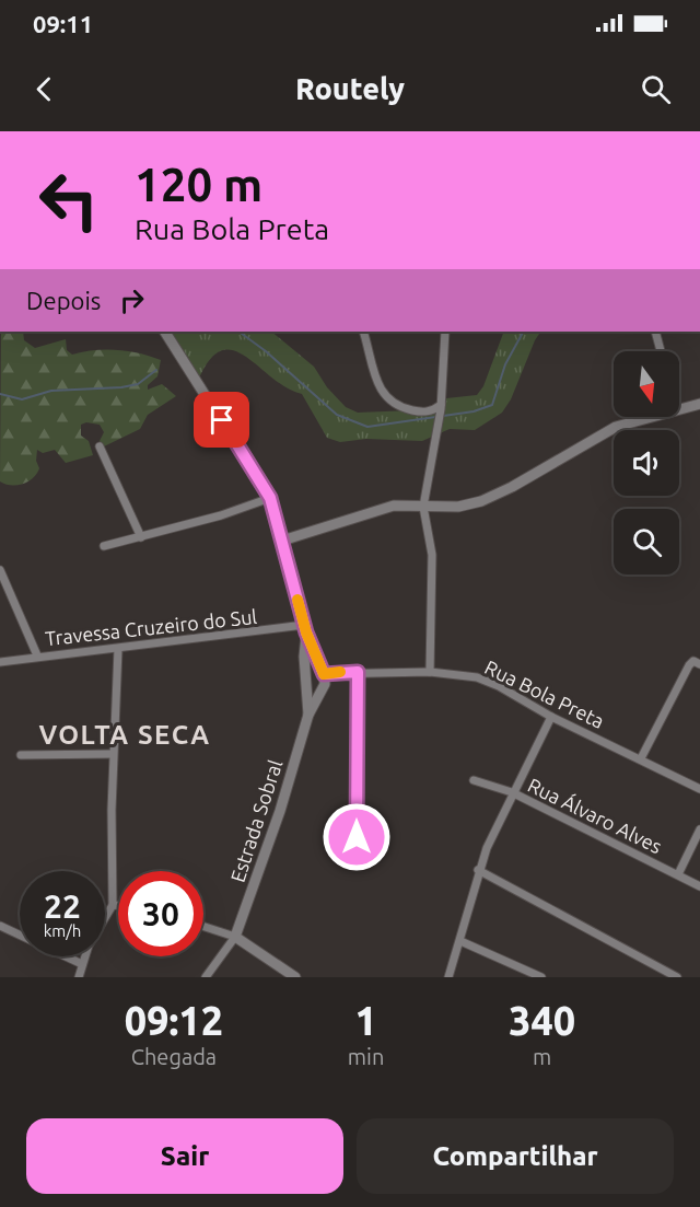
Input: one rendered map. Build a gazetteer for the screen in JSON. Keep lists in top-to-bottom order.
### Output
{
  "streets": {
    "street": [
      "Travessa Cruzeiro do Sul",
      "Rua Bola Preta",
      "Rua Álvaro Alves",
      "Estrada Sobral"
    ]
  },
  "crossings": [
    ["Travessa Cruzeiro do Sul", "Estrada Sobral"],
    ["Rua Bola Preta", "Estrada Sobral"]
  ],
  "districts": ["VOLTA SECA"],
  "north": "bottom",
  "page": {
    "status": "09:11",
    "header": "Routely",
    "turn": ["120 m", "Rua Bola Preta"],
    "then": "Depois",
    "speed": "22 km/h",
    "limit": "30",
    "eta": [
      "09:12",
      "Chegada",
      "1",
      "min",
      "340",
      "m"
    ],
    "buttons": ["Sair", "Compartilhar"]
  }
}
